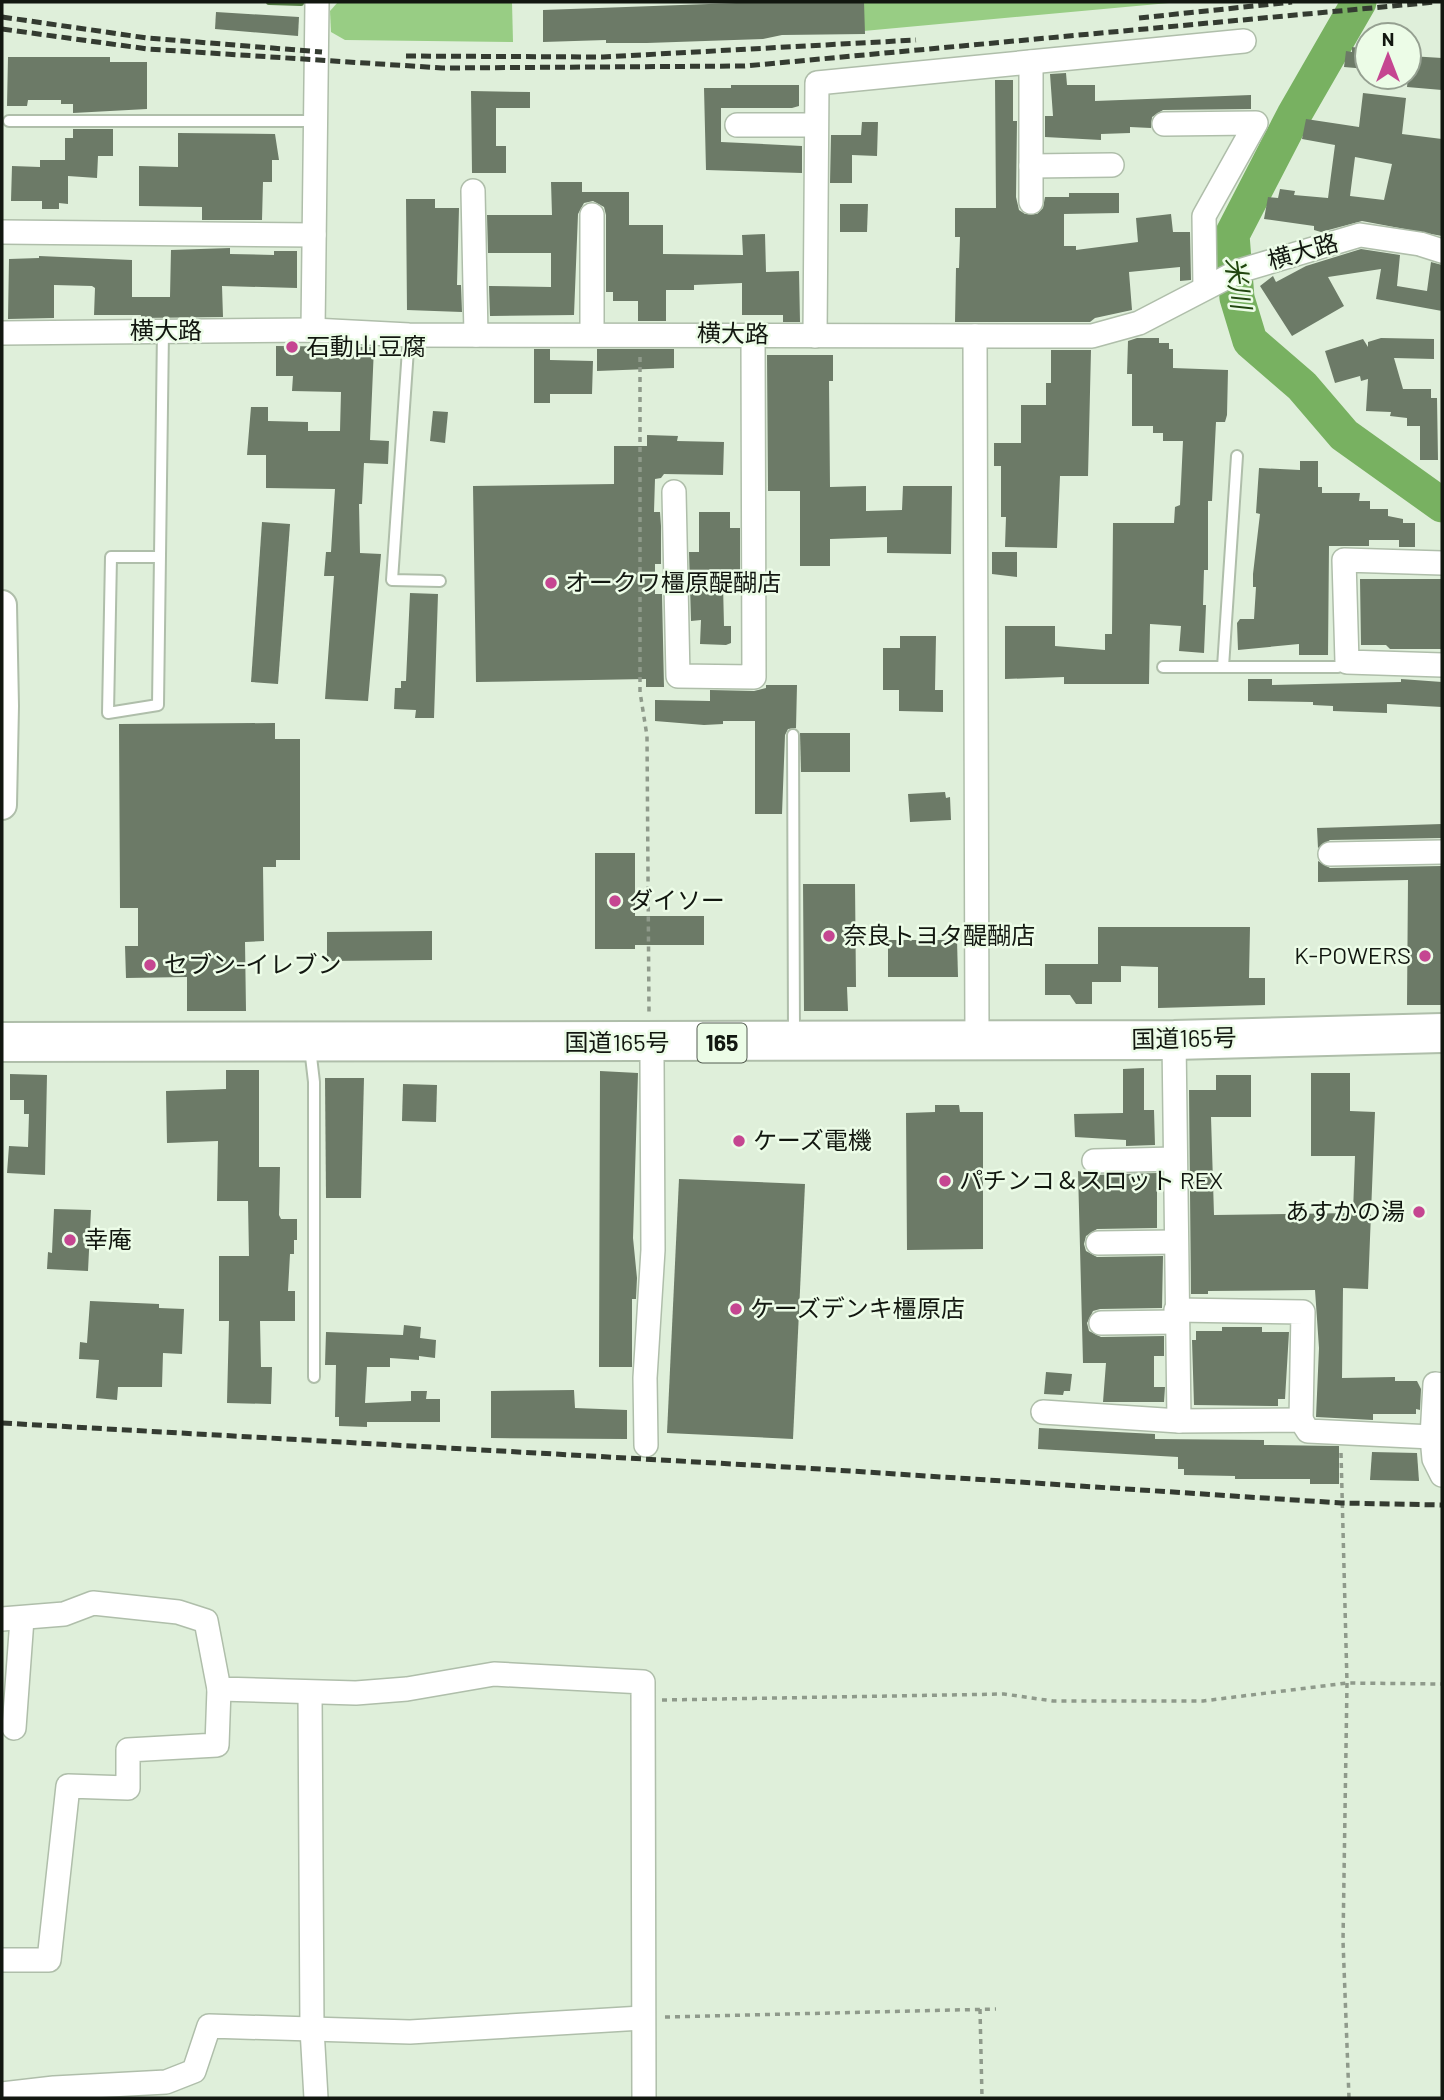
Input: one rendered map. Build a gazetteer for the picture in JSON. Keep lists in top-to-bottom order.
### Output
{
  "streets": {
    "highway": ["国道165号", "165"],
    "street": ["横大路"]
  },
  "water": ["米川"],
  "places": [
    "石動山豆腐",
    "オークワ橿原醍醐店",
    "ダイソー",
    "奈良トヨタ醍醐店",
    "K-POWERS",
    "セブン-イレブン",
    "ケーズ電機",
    "パチンコ＆スロット REX",
    "あすかの湯",
    "幸庵",
    "ケーズデンキ橿原店"
  ],
  "north": "top"
}
